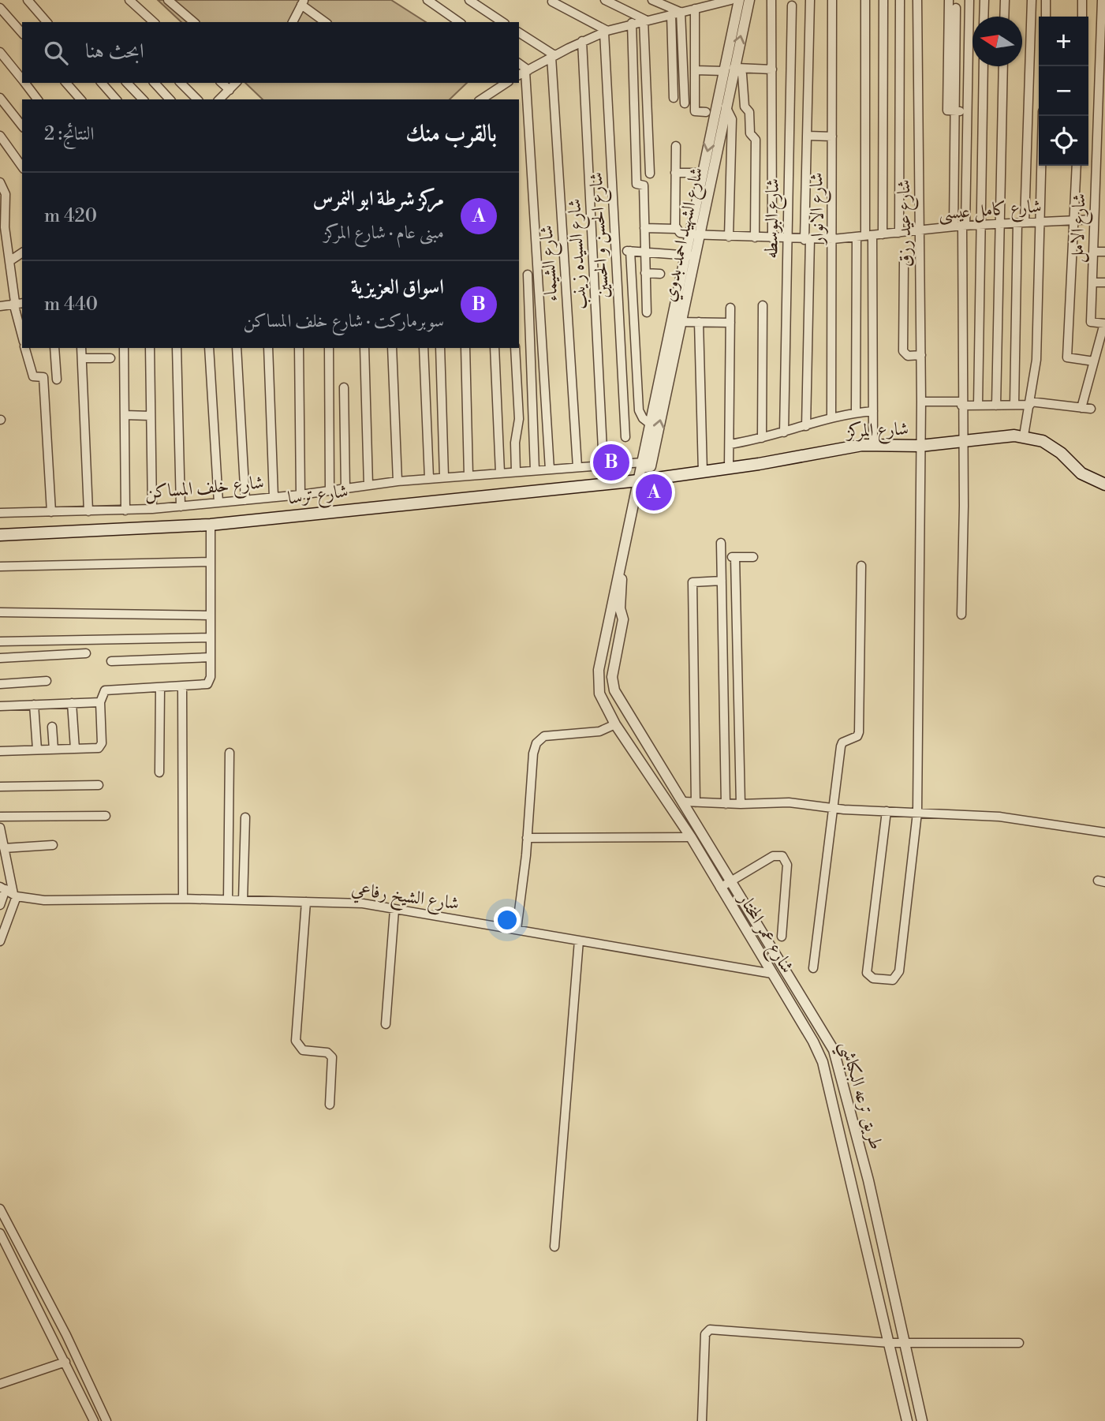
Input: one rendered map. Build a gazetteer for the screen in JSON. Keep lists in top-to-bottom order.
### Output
{
  "streets": {
    "main road": ["شارع المركز", "شارع ترسا"],
    "street": [
      "شارع الانوار",
      "شارع كامل عيسى",
      "شارع البوسطه",
      "شارع عيد رزق",
      "شارع الامل",
      "شارع الشهيد احمد بدوي",
      "شارع الحسن و الحسين",
      "شارع السيده زينب",
      "شارع الشيماء",
      "شارع خلف المساكن",
      "شارع الشيخ رفاعي",
      "شارع عمر المختار",
      "طريق ترعه البكباشي"
    ]
  },
  "crossings": [
    ["شارع الانوار", "شارع كامل عيسى"],
    ["شارع كامل عيسى", "شارع البوسطه"],
    ["شارع كامل عيسى", "شارع عيد رزق"],
    ["شارع كامل عيسى", "شارع الامل"],
    ["شارع كامل عيسى", "شارع الشهيد احمد بدوي"],
    ["شارع عيد رزق", "شارع المركز"],
    ["شارع الشهيد احمد بدوي", "شارع المركز"],
    ["شارع الشهيد احمد بدوي", "شارع خلف المساكن"],
    ["شارع الشهيد احمد بدوي", "شارع ترسا"],
    ["شارع الشهيد احمد بدوي", "شارع عمر المختار"],
    ["شارع السيده زينب", "شارع خلف المساكن"],
    ["شارع الشيماء", "شارع خلف المساكن"],
    ["شارع المركز", "شارع ترسا"],
    ["شارع المركز", "شارع عمر المختار"],
    ["شارع ترسا", "شارع عمر المختار"],
    ["شارع الشيخ رفاعي", "شارع عمر المختار"],
    ["شارع عمر المختار", "طريق ترعه البكباشي"]
  ],
  "north": "left",
  "page": {
    "map_buttons": ["+", "−"],
    "search": "ابحث هنا",
    "heading": ["بالقرب منك", "النتائج: 2"],
    "list": [
      {
        "mark": "A",
        "name": "مركز شرطة ابو النمرس",
        "note": "مبنى عام · شارع المركز",
        "value": "420 m"
      },
      {
        "mark": "B",
        "name": "اسواق العزيزية",
        "note": "سوبرماركت · شارع خلف المساكن",
        "value": "440 m"
      }
    ],
    "pins": ["B", "A"]
  }
}
